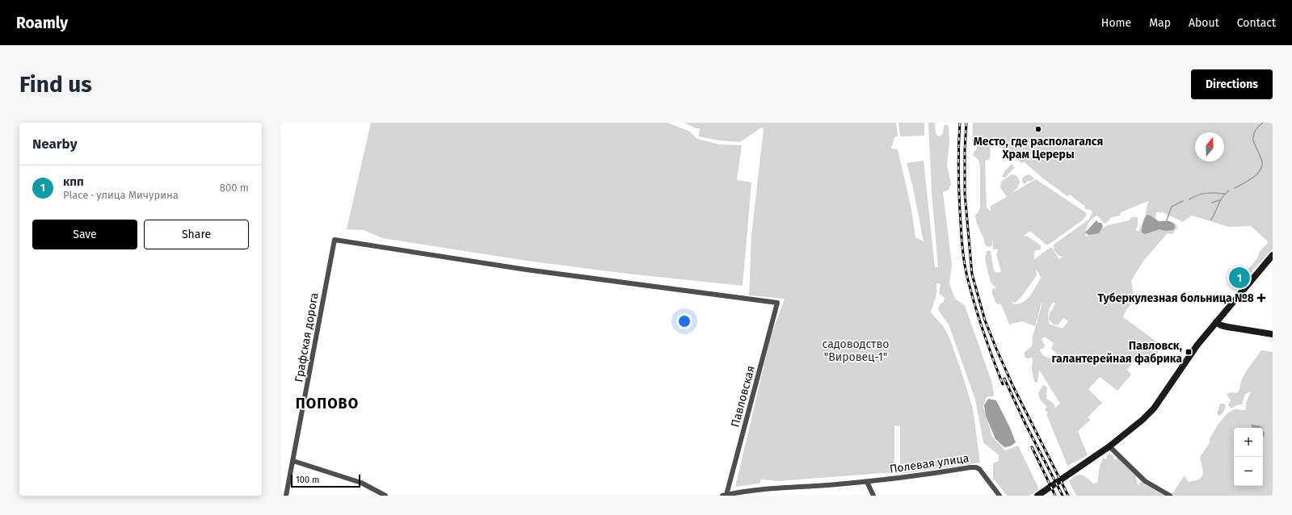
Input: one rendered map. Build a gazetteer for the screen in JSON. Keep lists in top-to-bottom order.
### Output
{
  "streets": {
    "street": ["Графская дорога", "Павловская", "Полевая улица"]
  },
  "crossings": [
    ["Графская дорога", "Павловская"]
  ],
  "districts": ["ПОПОВО"],
  "parks": ["садоводство \"Вировец-1\""],
  "places": {
    "other": ["Место, где располагался Храм Цереры"],
    "health": ["Туберкулезная больница №8"],
    "transit": ["Павловск, галантерейная фабрика"]
  },
  "scale_bar": "100 m",
  "north": "top",
  "page": {
    "header": "Roamly",
    "nav": [
      "Home",
      "Map",
      "About",
      "Contact"
    ],
    "buttons": [
      "Directions",
      ["Save", "Share"]
    ],
    "title": "Find us",
    "heading": "Nearby",
    "list": [
      {
        "mark": "1",
        "name": "кпп",
        "note": "Place · улица Мичурина",
        "value": "800 m"
      }
    ],
    "pins": "1",
    "map_buttons": ["+", "−"],
    "scale": "100 m"
  }
}
